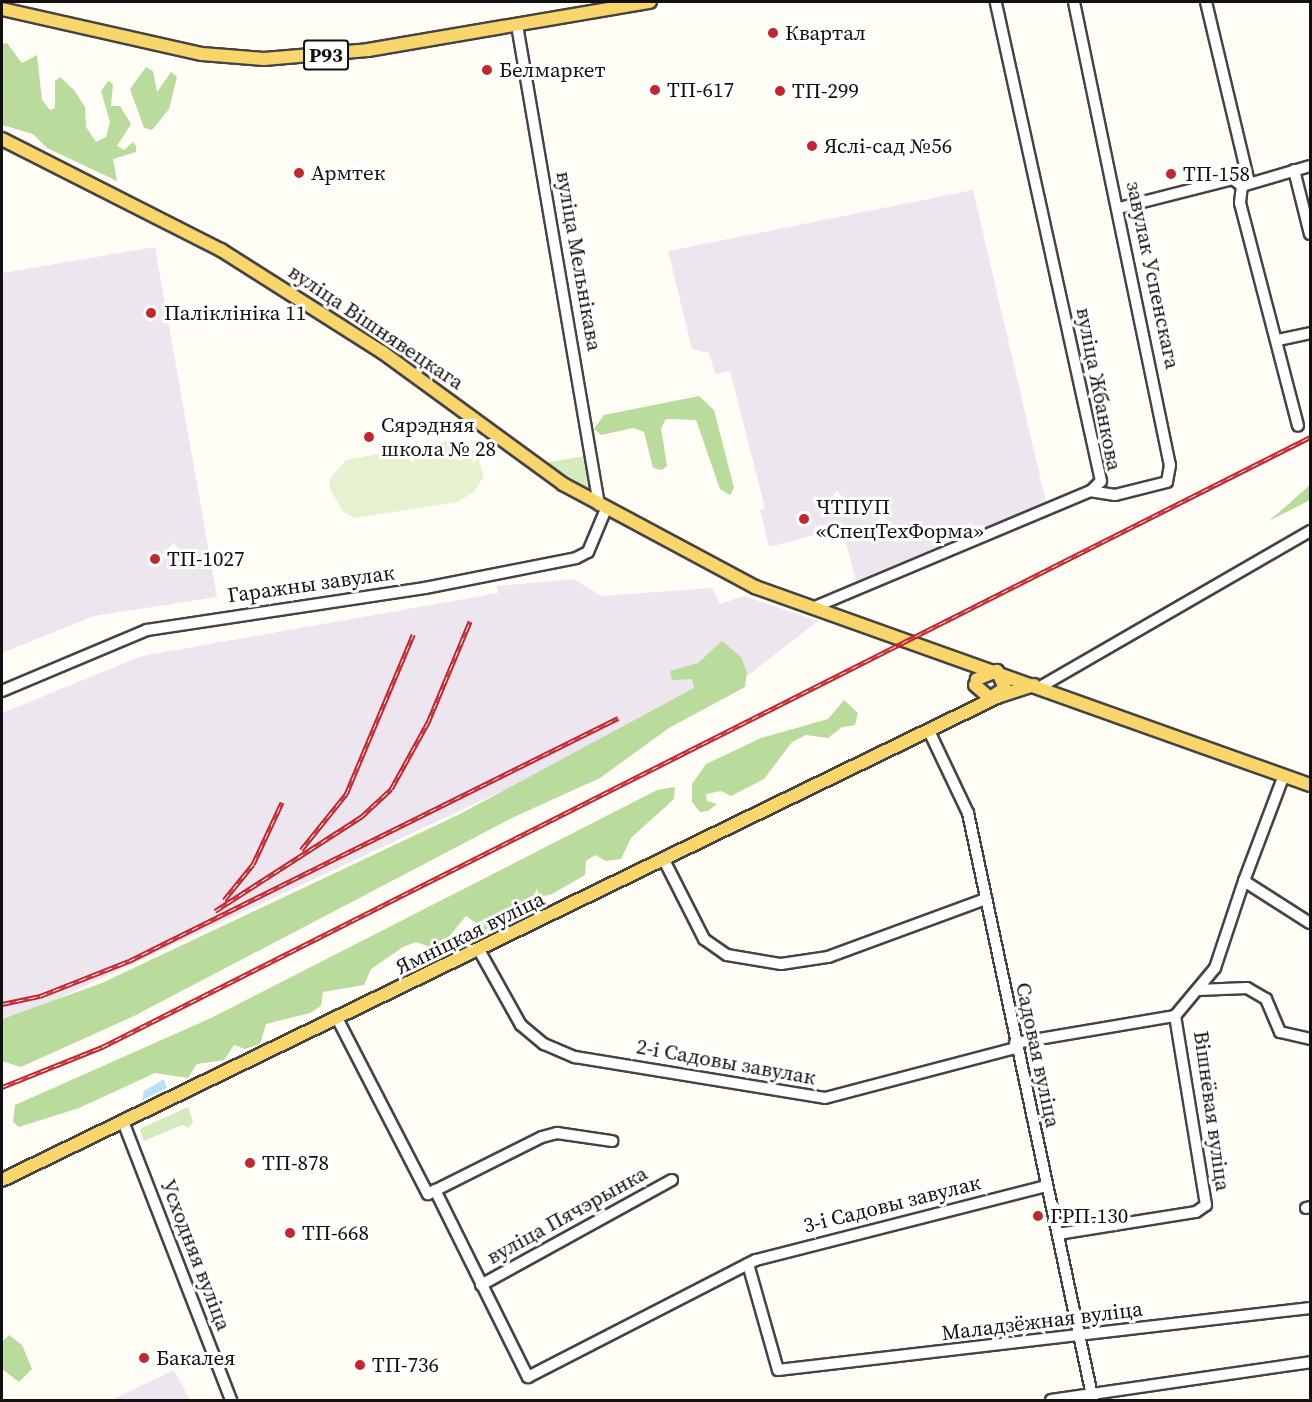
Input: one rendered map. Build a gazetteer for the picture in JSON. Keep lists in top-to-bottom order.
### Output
{
  "streets": {
    "main road": ["Р93", "вуліца Вішнявецкага", "Ямніцкая вуліца"],
    "street": [
      "вуліца Мельнікава",
      "завулак Успенскага",
      "вуліца Жбанкова",
      "Гаражны завулак",
      "Садовая вуліца",
      "2-і Садовы завулак",
      "Вішнёвая вуліца",
      "3-і Садовы завулак",
      "вуліца Пячэрынка",
      "Усходняя вуліца",
      "Маладзёжная вуліца"
    ]
  },
  "crossings": [
    ["Р93", "вуліца Мельнікава"],
    ["вуліца Мельнікава", "вуліца Вішнявецкага"],
    ["вуліца Мельнікава", "Гаражны завулак"],
    ["завулак Успенскага", "вуліца Жбанкова"],
    ["вуліца Вішнявецкага", "вуліца Жбанкова"],
    ["вуліца Вішнявецкага", "Гаражны завулак"],
    ["вуліца Вішнявецкага", "Ямніцкая вуліца"],
    ["Ямніцкая вуліца", "Садовая вуліца"],
    ["Ямніцкая вуліца", "2-і Садовы завулак"],
    ["Ямніцкая вуліца", "Усходняя вуліца"],
    ["Садовая вуліца", "2-і Садовы завулак"],
    ["Садовая вуліца", "Вішнёвая вуліца"],
    ["Садовая вуліца", "3-і Садовы завулак"],
    ["Садовая вуліца", "Маладзёжная вуліца"],
    ["2-і Садовы завулак", "Вішнёвая вуліца"],
    ["3-і Садовы завулак", "вуліца Пячэрынка"],
    ["3-і Садовы завулак", "Маладзёжная вуліца"]
  ],
  "places": [
    "Квартал",
    "Белмаркет",
    "ТП-617",
    "ТП-299",
    "Яслі-сад №56",
    "Армтек",
    "ТП-158",
    "Паліклініка 11",
    "Сярэдняя школа № 28",
    "ЧТПУП «СпецТехФорма»",
    "ТП-1027",
    "ТП-878",
    "ГРП-130",
    "ТП-668",
    "Бакалея",
    "ТП-736"
  ]
}
